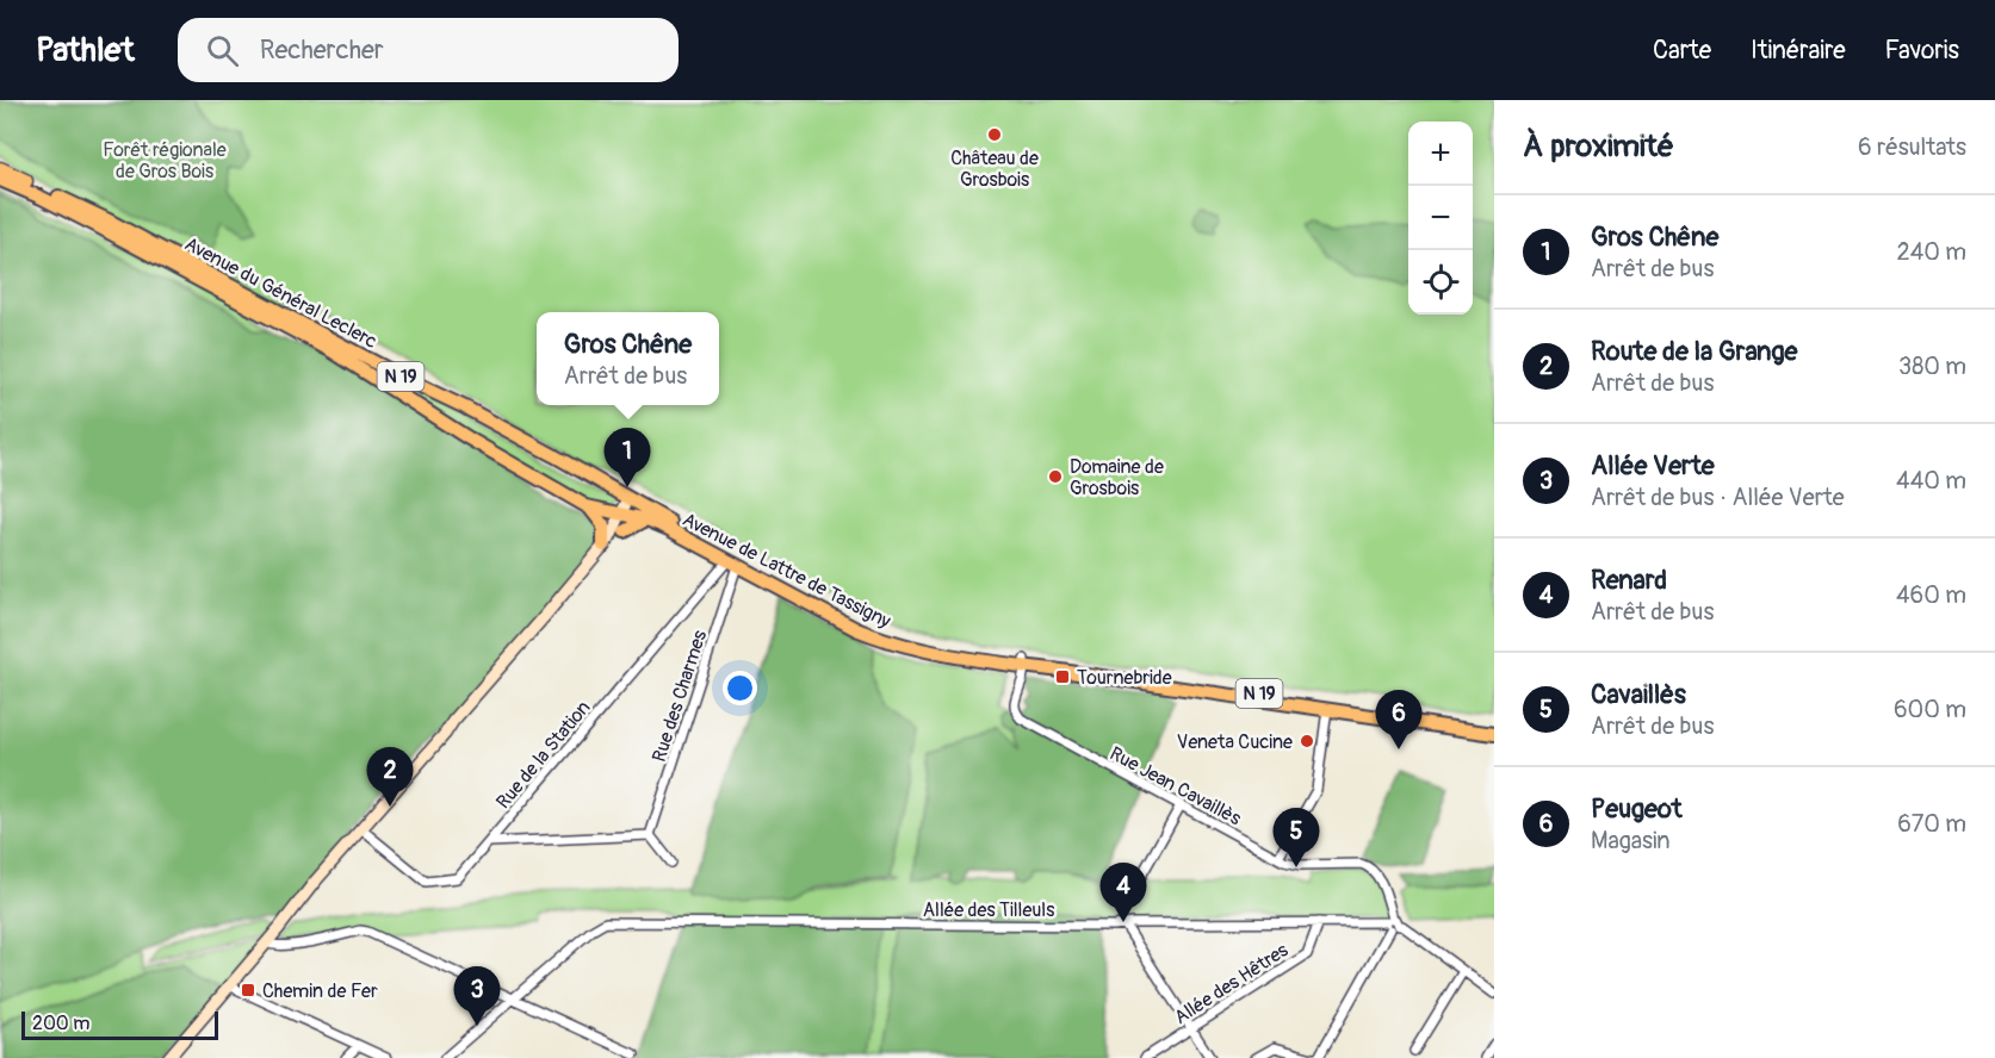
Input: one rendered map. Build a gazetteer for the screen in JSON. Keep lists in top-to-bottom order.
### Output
{
  "streets": {
    "highway": ["N 19"],
    "main road": ["Avenue du Général Leclerc", "Avenue de Lattre de Tassigny"],
    "street": [
      "Rue des Charmes",
      "Rue de la Station",
      "Rue Jean Cavaillès",
      "Allée des Tilleuls",
      "Allée des Hêtres"
    ]
  },
  "crossings": [
    ["Avenue du Général Leclerc", "N 19"],
    ["Avenue du Général Leclerc", "Avenue de Lattre de Tassigny"],
    ["Avenue du Général Leclerc", "Rue Jean Cavaillès"],
    ["N 19", "Avenue de Lattre de Tassigny"],
    ["N 19", "Rue Jean Cavaillès"],
    ["Avenue de Lattre de Tassigny", "Rue des Charmes"],
    ["Avenue de Lattre de Tassigny", "Rue de la Station"],
    ["Avenue de Lattre de Tassigny", "Rue Jean Cavaillès"],
    ["Rue des Charmes", "Rue de la Station"],
    ["Rue Jean Cavaillès", "Allée des Tilleuls"],
    ["Allée des Tilleuls", "Allée des Hêtres"]
  ],
  "parks": ["Forêt régionale de Gros Bois"],
  "places": {
    "other": ["Château de Grosbois", "Domaine de Grosbois", "Veneta Cucine"],
    "transit": ["Tournebride", "Chemin de Fer"]
  },
  "scale_bar": "200 m",
  "page": {
    "header": "Pathlet",
    "search": "Rechercher",
    "nav": ["Carte", "Itinéraire", "Favoris"],
    "heading": ["À proximité", "6 résultats"],
    "map_buttons": ["+", "−"],
    "list": [
      {
        "mark": "1",
        "name": "Gros Chêne",
        "note": "Arrêt de bus",
        "value": "240 m"
      },
      {
        "mark": "2",
        "name": "Route de la Grange",
        "note": "Arrêt de bus",
        "value": "380 m"
      },
      {
        "mark": "3",
        "name": "Allée Verte",
        "note": "Arrêt de bus · Allée Verte",
        "value": "440 m"
      },
      {
        "mark": "4",
        "name": "Renard",
        "note": "Arrêt de bus",
        "value": "460 m"
      },
      {
        "mark": "5",
        "name": "Cavaillès",
        "note": "Arrêt de bus",
        "value": "600 m"
      },
      {
        "mark": "6",
        "name": "Peugeot",
        "note": "Magasin",
        "value": "670 m"
      }
    ],
    "popup": ["Gros Chêne", "Arrêt de bus"],
    "pins": [
      "1",
      "6",
      "2",
      "5",
      "4",
      "3"
    ],
    "scale": "200 m"
  }
}
